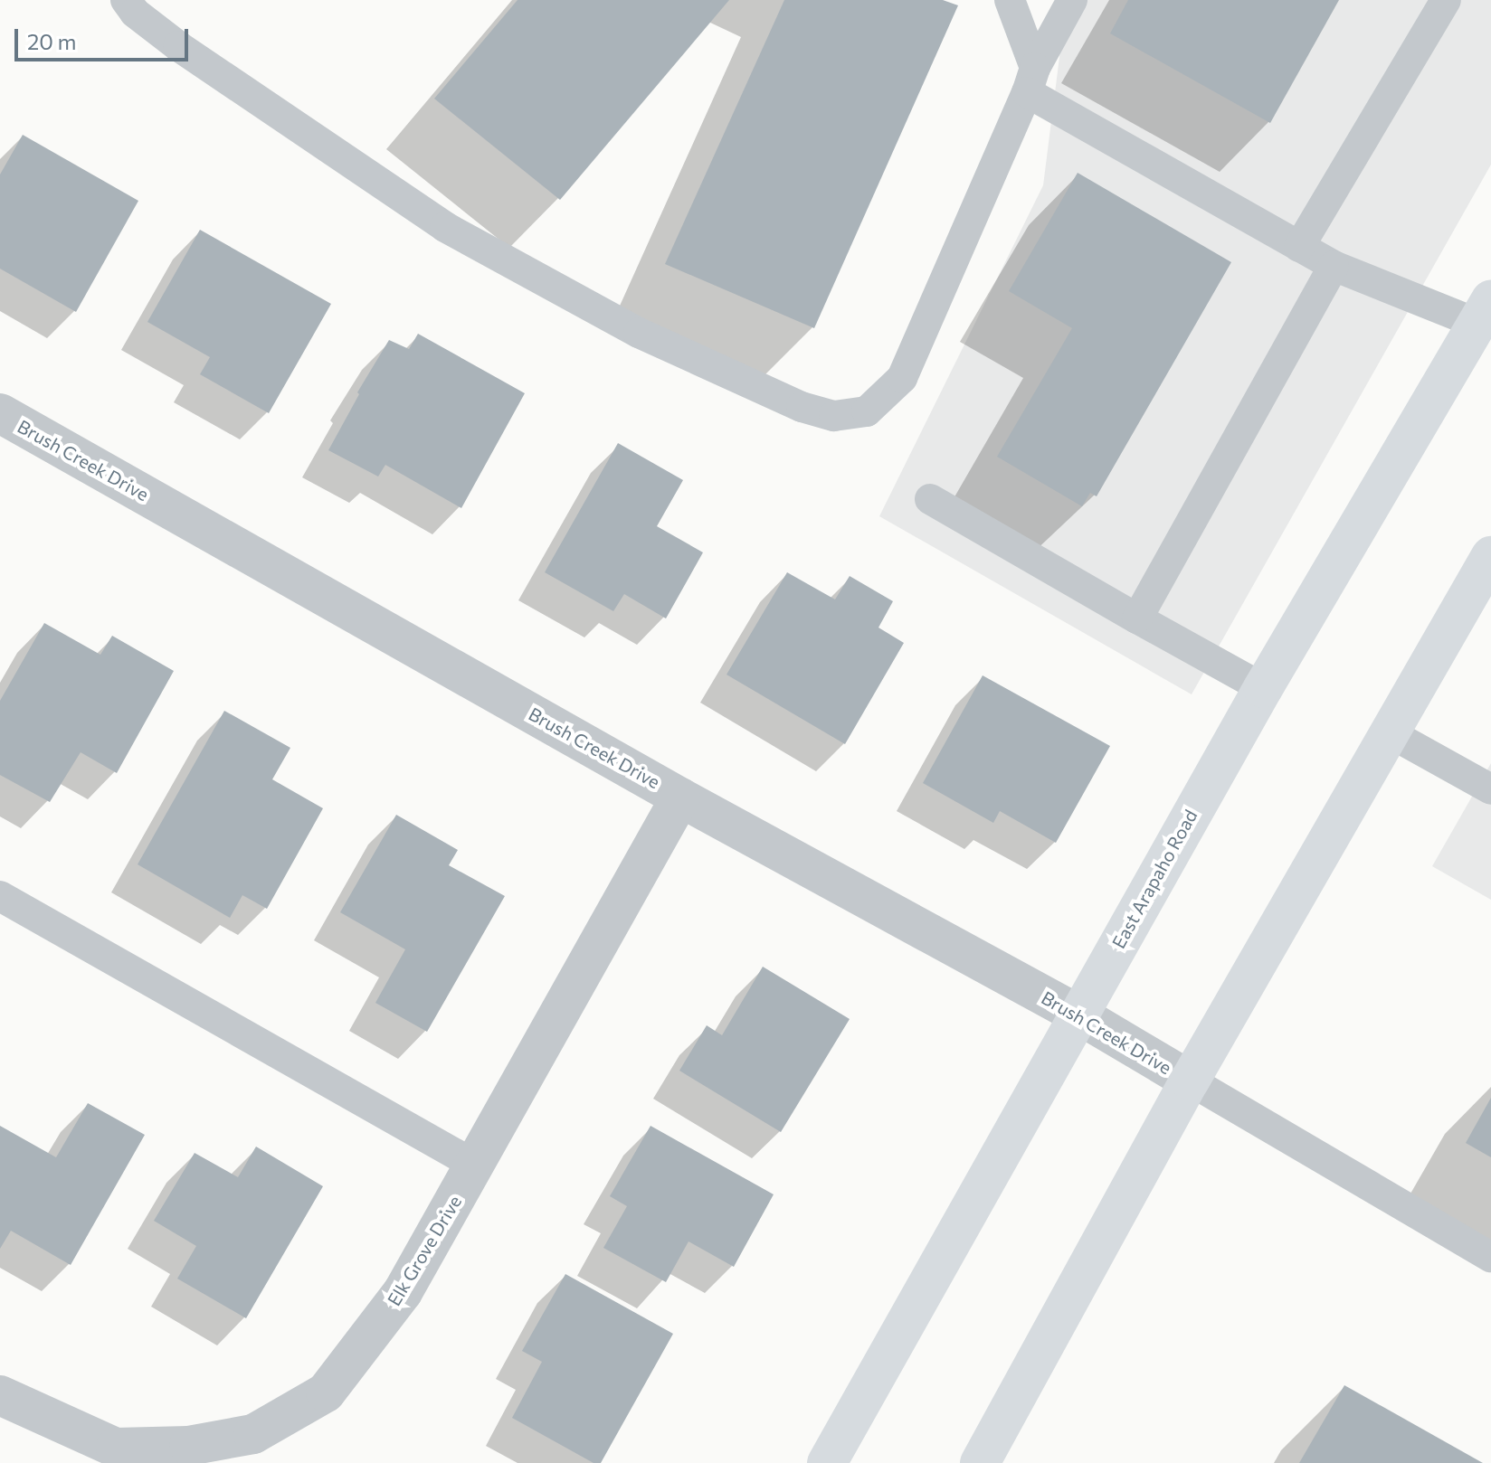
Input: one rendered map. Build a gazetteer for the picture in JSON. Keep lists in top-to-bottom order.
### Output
{
  "streets": {
    "main road": ["East Arapaho Road"],
    "street": ["Brush Creek Drive", "Elk Grove Drive"]
  },
  "crossings": [
    ["Brush Creek Drive", "East Arapaho Road"],
    ["Brush Creek Drive", "Elk Grove Drive"]
  ],
  "scale_bar": "20 m"
}
